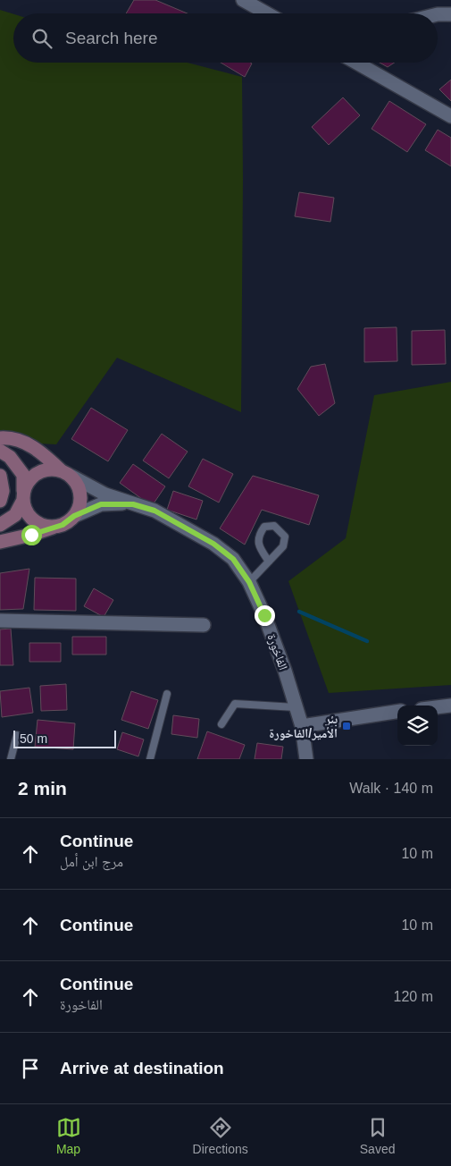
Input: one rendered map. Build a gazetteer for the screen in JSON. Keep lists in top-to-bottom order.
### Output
{
  "streets": {
    "street": ["الفاخورة"]
  },
  "places": {
    "transit": ["بئر الأمير/الفاخورة"]
  },
  "scale_bar": "50 m",
  "page": {
    "search": "Search here",
    "scale": "50 m",
    "heading": ["2 min", "Walk · 140 m"],
    "list": [
      ["Continue", "مرج ابن أمل", "10 m"],
      ["Continue", "10 m"],
      ["Continue", "الفاخورة", "120 m"],
      "Arrive at destination"
    ],
    "nav": ["Map", "Directions", "Saved"]
  }
}
